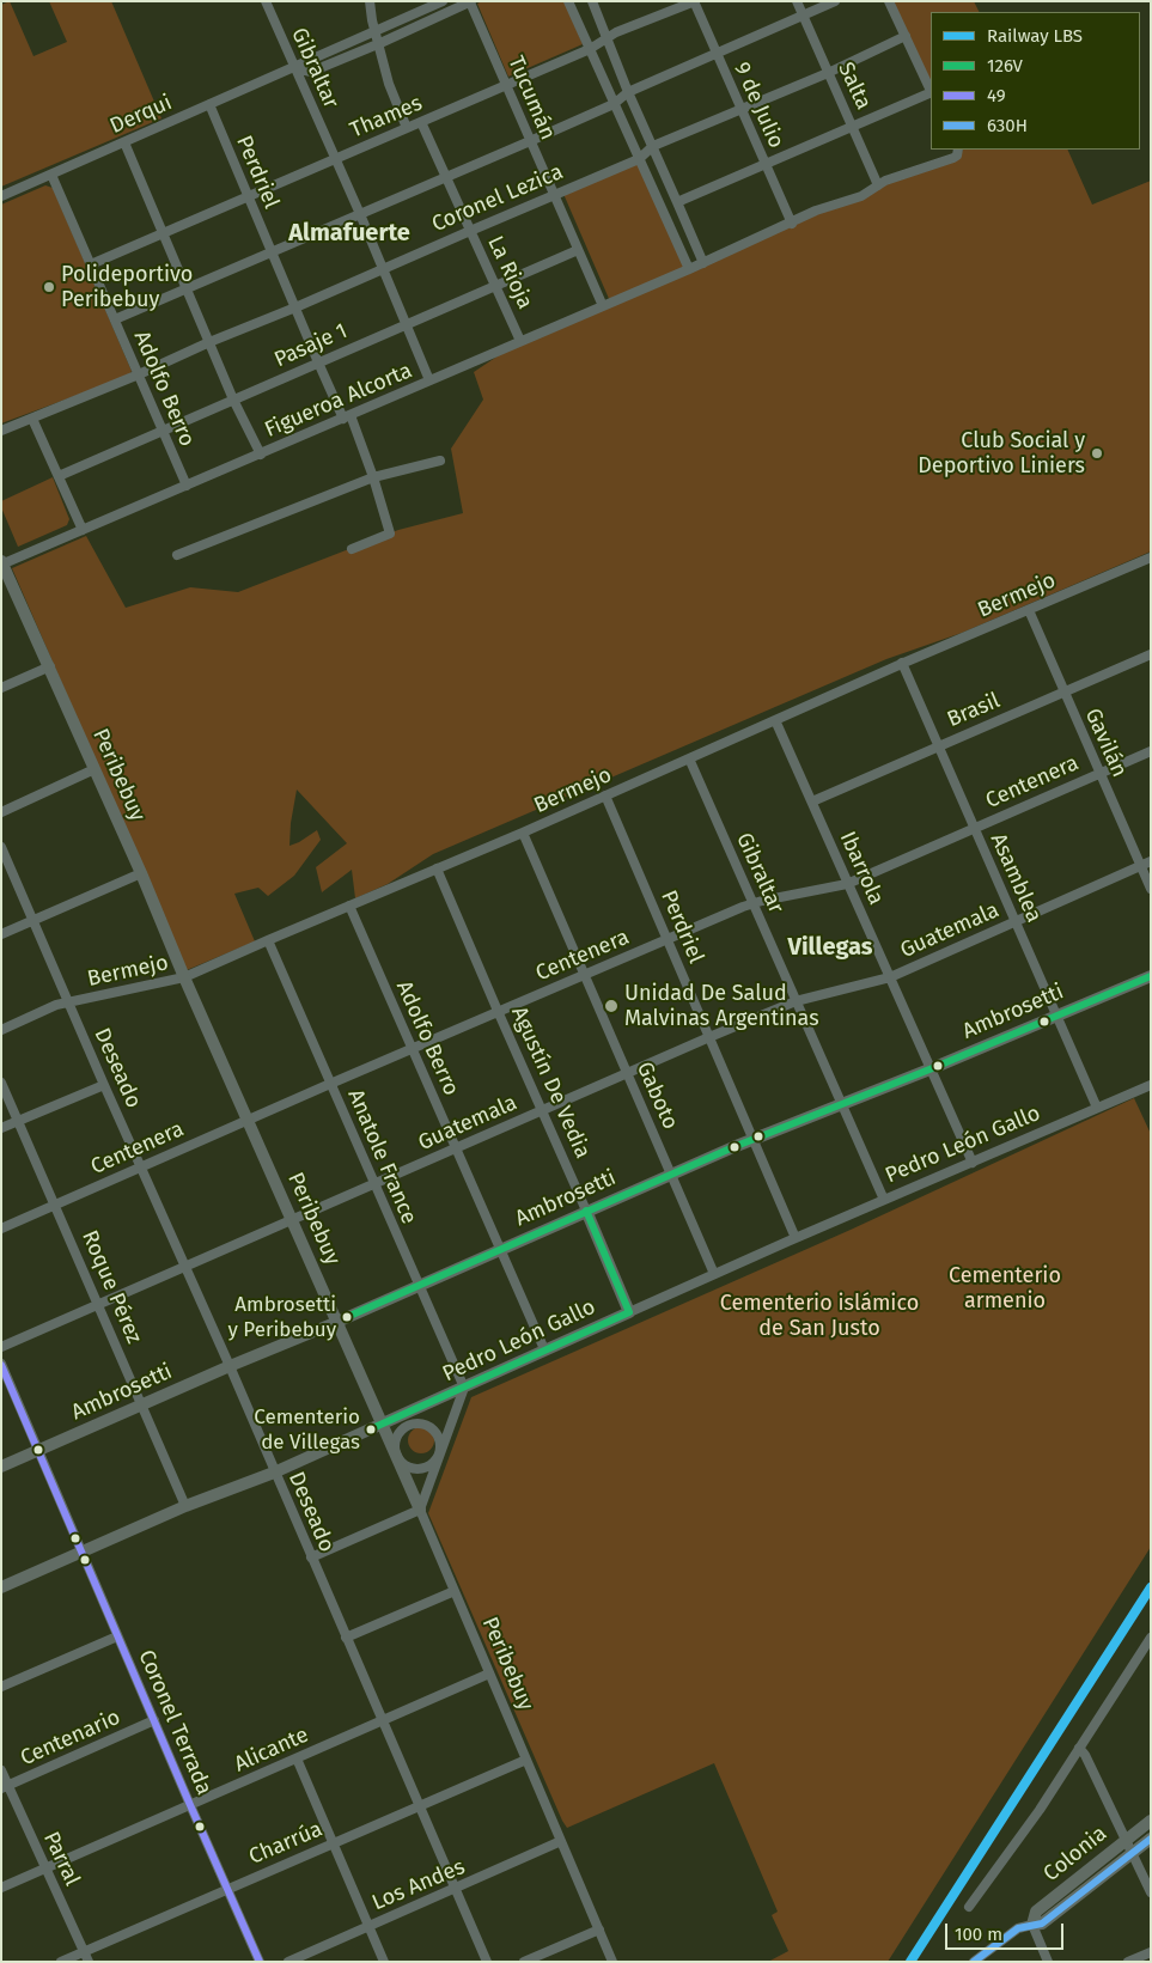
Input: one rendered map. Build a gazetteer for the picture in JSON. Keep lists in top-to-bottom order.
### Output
{
  "streets": {
    "street": [
      "Gibraltar",
      "Salta",
      "Tucumán",
      "9 de Julio",
      "Derqui",
      "Thames",
      "Perdriel",
      "Coronel Lezica",
      "La Rioja",
      "Pasaje 1",
      "Adolfo Berro",
      "Figueroa Alcorta",
      "Bermejo",
      "Brasil",
      "Gavilán",
      "Peribebuy",
      "Centenera",
      "Ibarrola",
      "Asamblea",
      "Guatemala",
      "Ambrosetti",
      "Deseado",
      "Agustín De Vedia",
      "Gaboto",
      "Pedro León Gallo",
      "Anatole France",
      "Roque Pérez",
      "Coronel Terrada",
      "Centenario",
      "Alicante",
      "Charrúa",
      "Colonia",
      "Parral",
      "Los Andes"
    ]
  },
  "crossings": [
    ["Gibraltar", "Derqui"],
    ["Gibraltar", "Thames"],
    ["Gibraltar", "Coronel Lezica"],
    ["Gibraltar", "Pasaje 1"],
    ["Gibraltar", "Figueroa Alcorta"],
    ["Gibraltar", "Bermejo"],
    ["Gibraltar", "Centenera"],
    ["Gibraltar", "Guatemala"],
    ["Gibraltar", "Ambrosetti"],
    ["Gibraltar", "Pedro León Gallo"],
    ["Salta", "Coronel Lezica"],
    ["Salta", "Figueroa Alcorta"],
    ["Tucumán", "Derqui"],
    ["Tucumán", "Thames"],
    ["Tucumán", "Coronel Lezica"],
    ["Tucumán", "Pasaje 1"],
    ["Tucumán", "Figueroa Alcorta"],
    ["9 de Julio", "Thames"],
    ["9 de Julio", "Coronel Lezica"],
    ["9 de Julio", "Figueroa Alcorta"],
    ["Derqui", "Perdriel"],
    ["Derqui", "Adolfo Berro"],
    ["Thames", "Perdriel"],
    ["Thames", "La Rioja"],
    ["Thames", "Adolfo Berro"],
    ["Perdriel", "Coronel Lezica"],
    ["Perdriel", "Pasaje 1"],
    ["Perdriel", "Figueroa Alcorta"],
    ["Perdriel", "Bermejo"],
    ["Perdriel", "Centenera"],
    ["Perdriel", "Guatemala"],
    ["Perdriel", "Ambrosetti"],
    ["Perdriel", "Pedro León Gallo"],
    ["Coronel Lezica", "La Rioja"],
    ["Coronel Lezica", "Adolfo Berro"],
    ["La Rioja", "Pasaje 1"],
    ["La Rioja", "Figueroa Alcorta"],
    ["Pasaje 1", "Adolfo Berro"],
    ["Adolfo Berro", "Figueroa Alcorta"],
    ["Adolfo Berro", "Bermejo"],
    ["Adolfo Berro", "Centenera"],
    ["Adolfo Berro", "Guatemala"],
    ["Adolfo Berro", "Ambrosetti"],
    ["Adolfo Berro", "Pedro León Gallo"],
    ["Figueroa Alcorta", "Peribebuy"],
    ["Bermejo", "Gavilán"],
    ["Bermejo", "Peribebuy"],
    ["Bermejo", "Ibarrola"],
    ["Bermejo", "Asamblea"],
    ["Bermejo", "Deseado"],
    ["Bermejo", "Agustín De Vedia"],
    ["Bermejo", "Gaboto"],
    ["Bermejo", "Anatole France"],
    ["Brasil", "Gavilán"],
    ["Brasil", "Ibarrola"],
    ["Brasil", "Asamblea"],
    ["Gavilán", "Centenera"],
    ["Gavilán", "Guatemala"],
    ["Peribebuy", "Centenera"],
    ["Peribebuy", "Guatemala"],
    ["Peribebuy", "Ambrosetti"],
    ["Peribebuy", "Pedro León Gallo"],
    ["Peribebuy", "Alicante"],
    ["Peribebuy", "Charrúa"],
    ["Peribebuy", "Los Andes"],
    ["Centenera", "Ibarrola"],
    ["Centenera", "Asamblea"],
    ["Centenera", "Deseado"],
    ["Centenera", "Agustín De Vedia"],
    ["Centenera", "Gaboto"],
    ["Centenera", "Anatole France"],
    ["Centenera", "Roque Pérez"],
    ["Ibarrola", "Guatemala"],
    ["Ibarrola", "Ambrosetti"],
    ["Ibarrola", "Pedro León Gallo"],
    ["Asamblea", "Guatemala"],
    ["Asamblea", "Ambrosetti"],
    ["Asamblea", "Pedro León Gallo"],
    ["Guatemala", "Deseado"],
    ["Guatemala", "Agustín De Vedia"],
    ["Guatemala", "Gaboto"],
    ["Guatemala", "Anatole France"],
    ["Guatemala", "Roque Pérez"],
    ["Ambrosetti", "Deseado"],
    ["Ambrosetti", "Agustín De Vedia"],
    ["Ambrosetti", "Gaboto"],
    ["Ambrosetti", "Anatole France"],
    ["Ambrosetti", "Roque Pérez"],
    ["Ambrosetti", "Coronel Terrada"],
    ["Deseado", "Pedro León Gallo"],
    ["Deseado", "Alicante"],
    ["Deseado", "Charrúa"],
    ["Deseado", "Los Andes"],
    ["Agustín De Vedia", "Pedro León Gallo"],
    ["Gaboto", "Pedro León Gallo"],
    ["Pedro León Gallo", "Anatole France"],
    ["Pedro León Gallo", "Roque Pérez"],
    ["Pedro León Gallo", "Coronel Terrada"],
    ["Coronel Terrada", "Centenario"],
    ["Coronel Terrada", "Alicante"],
    ["Coronel Terrada", "Charrúa"],
    ["Centenario", "Parral"],
    ["Alicante", "Parral"],
    ["Charrúa", "Parral"]
  ],
  "districts": ["Almafuerte", "Villegas"],
  "parks": ["Cementerio armenio", "Cementerio islámico de San Justo"],
  "places": [
    "Polideportivo Peribebuy",
    "Club Social y Deportivo Liniers",
    "Unidad De Salud Malvinas Argentinas",
    "Ambrosetti y Peribebuy",
    "Cementerio de Villegas"
  ],
  "lines": [
    "transit line 126V",
    "transit line 49",
    "rail line LBS",
    "transit line 630H"
  ],
  "legend": [
    "Railway LBS",
    "126V",
    "49",
    "630H"
  ],
  "scale_bar": "100 m"
}
